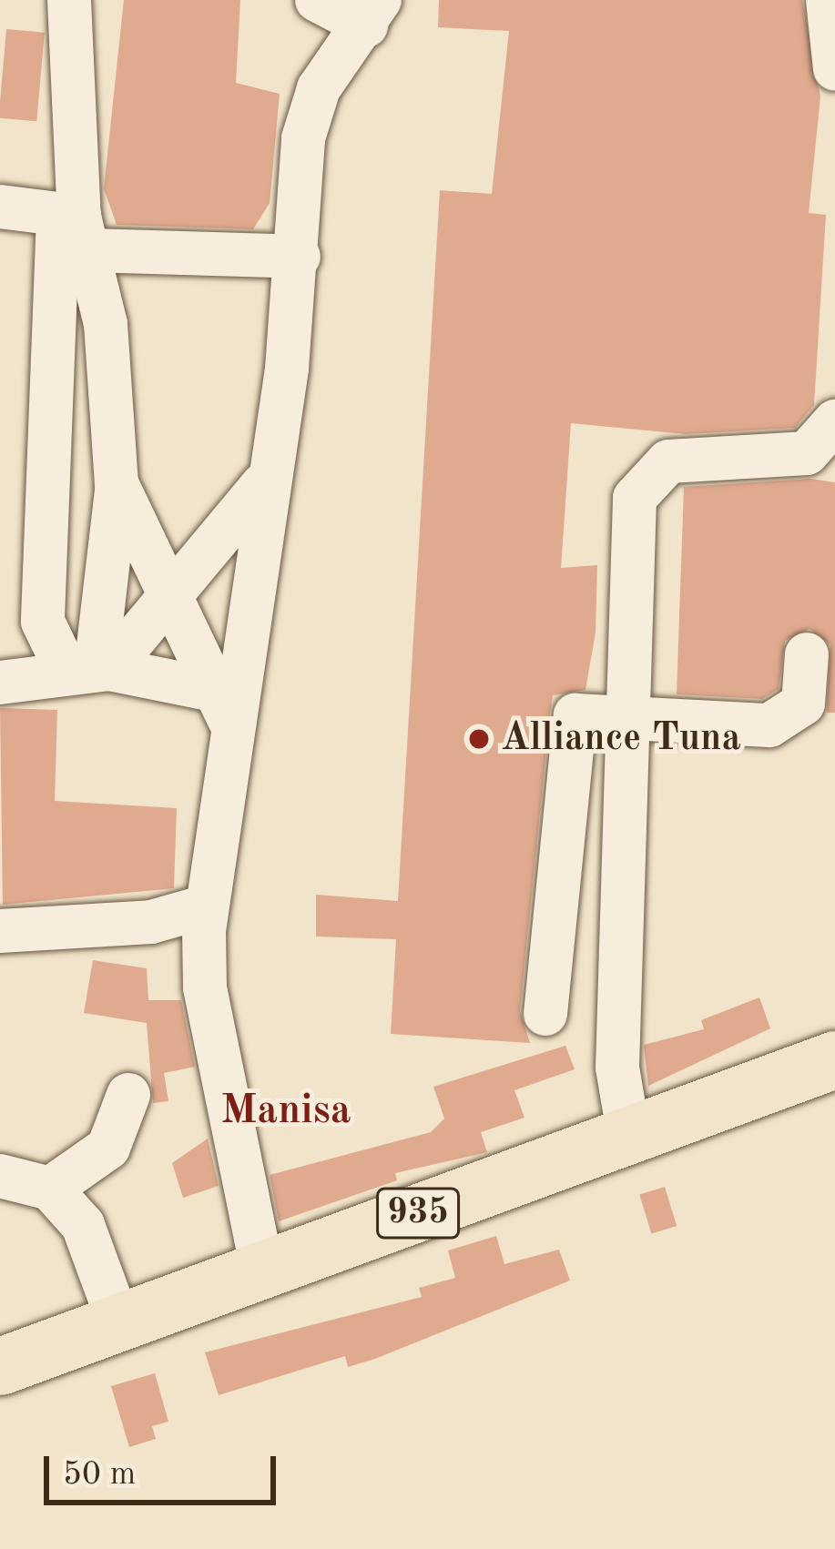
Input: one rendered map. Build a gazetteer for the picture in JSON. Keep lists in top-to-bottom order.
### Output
{
  "streets": {
    "main road": ["935"]
  },
  "districts": ["Manisa"],
  "places": ["Alliance Tuna"],
  "scale_bar": "50 m"
}
